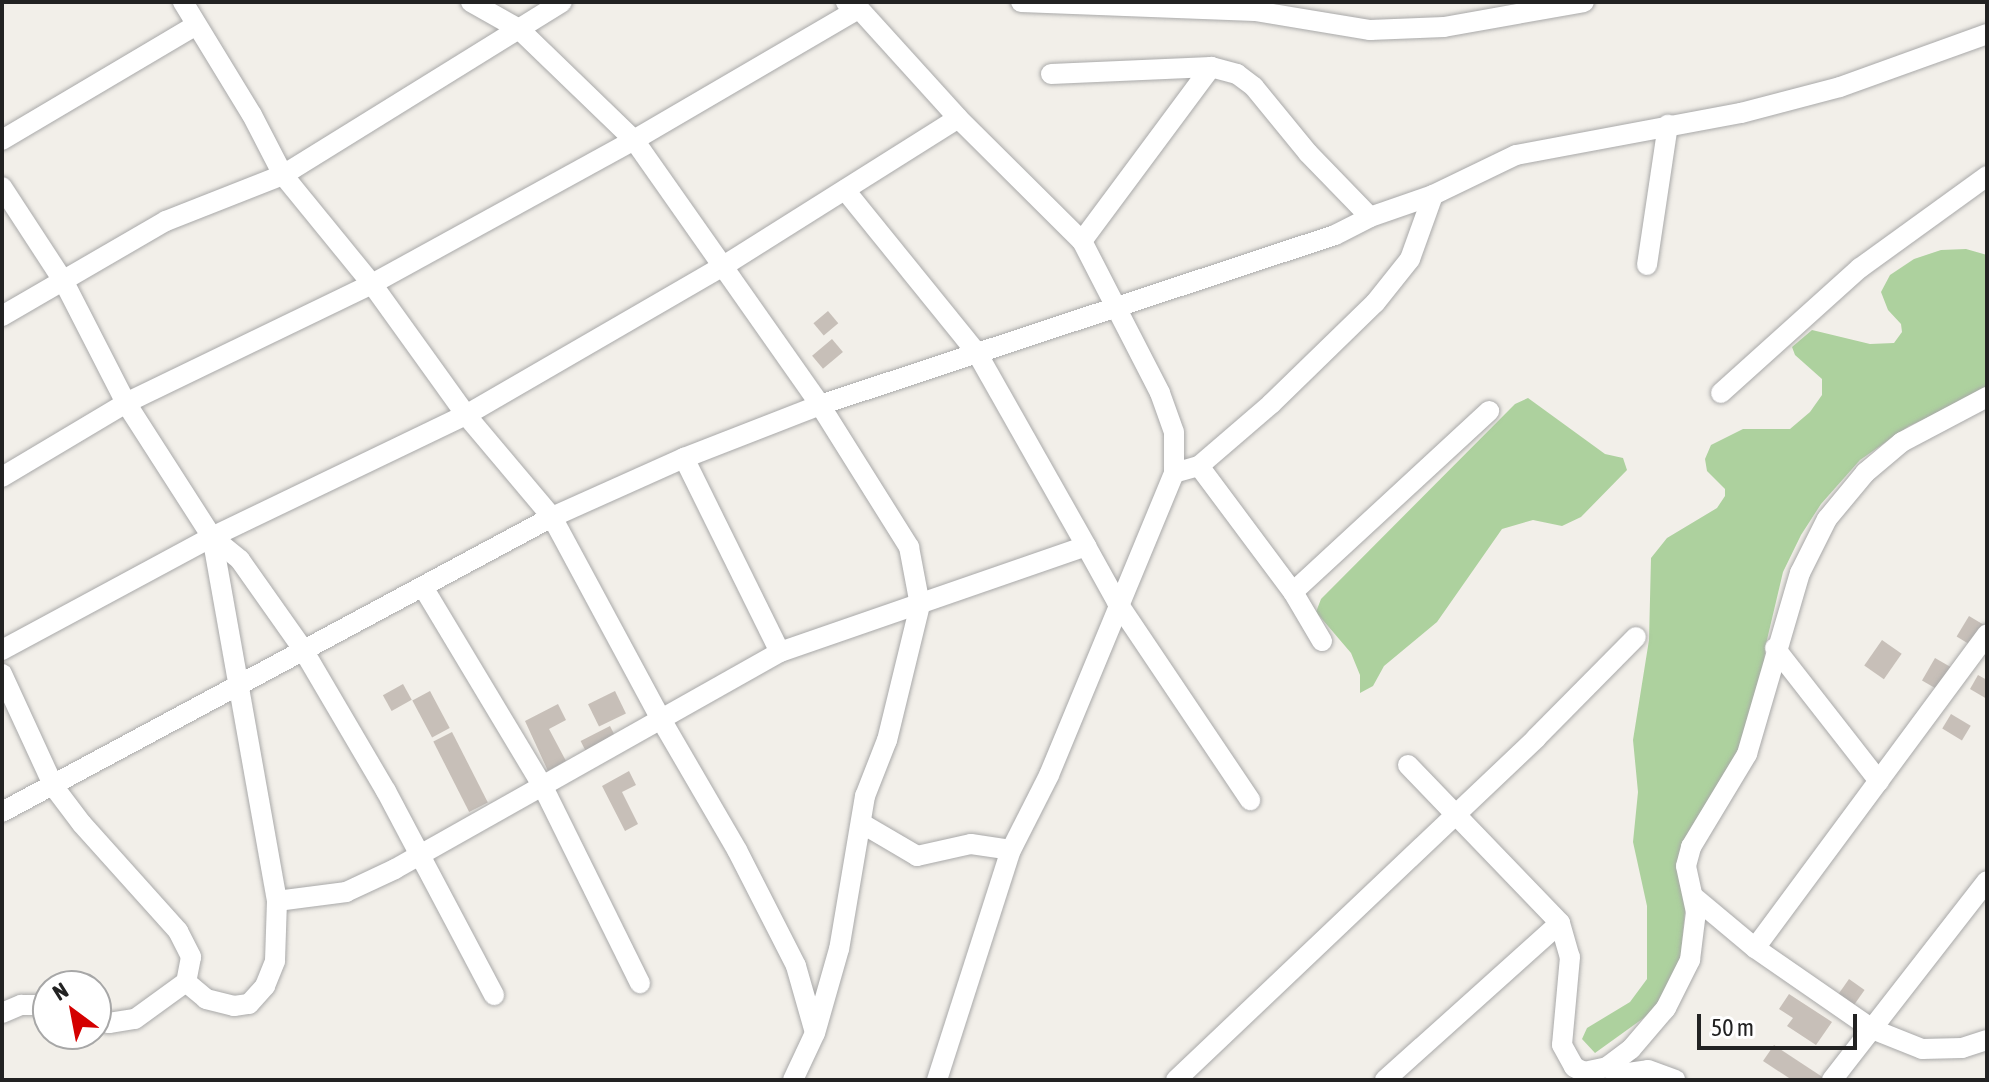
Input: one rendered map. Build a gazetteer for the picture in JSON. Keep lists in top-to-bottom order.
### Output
{
  "scale_bar": "50 m",
  "north": "top left"
}
